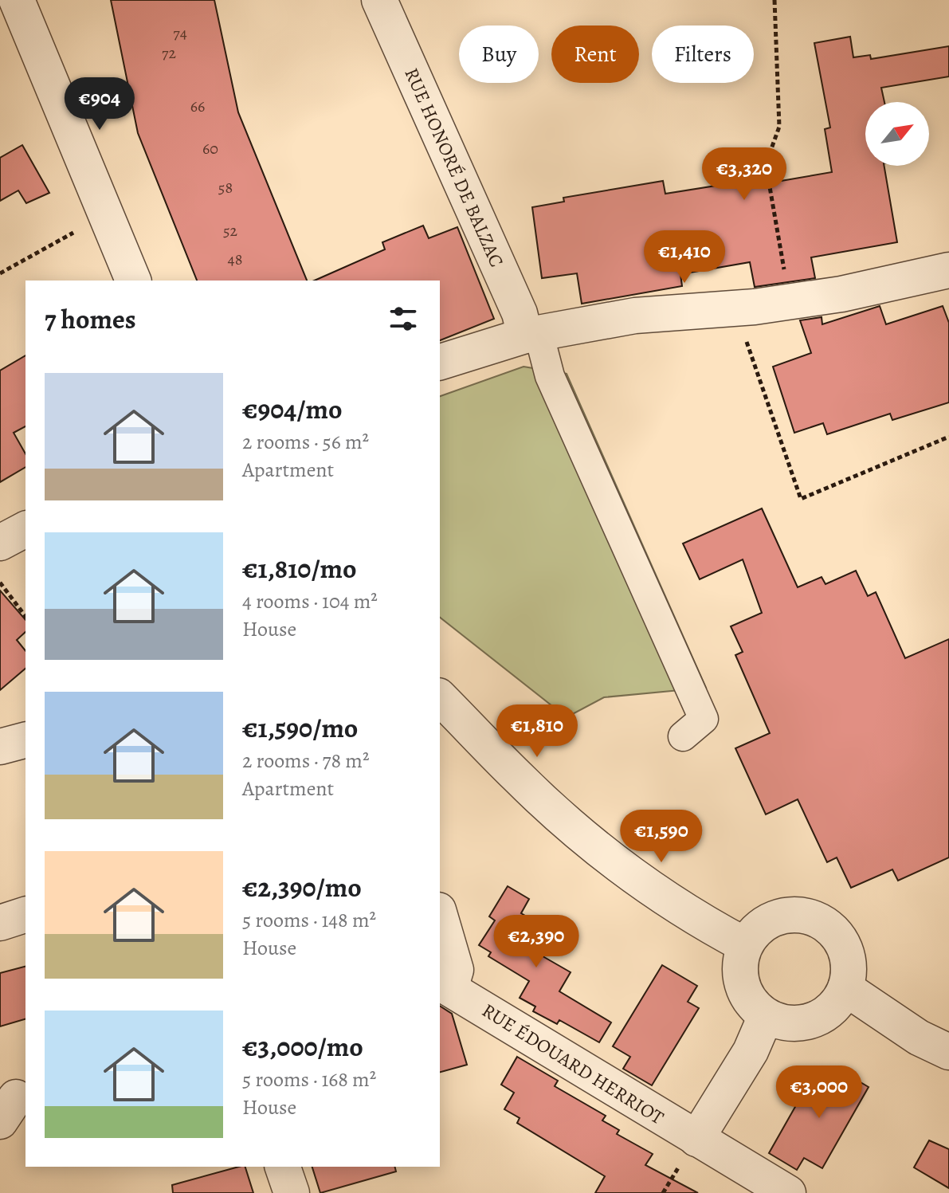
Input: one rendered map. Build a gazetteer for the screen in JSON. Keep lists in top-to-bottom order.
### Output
{
  "streets": {
    "street": ["RUE HONORÉ DE BALZAC", "RUE ÉDOUARD HERRIOT"]
  },
  "house_numbers": [
    "74",
    "72",
    "66",
    "60",
    "58",
    "52",
    "48"
  ],
  "north": "top right",
  "page": {
    "chip": ["Buy", "Rent", "Filters"],
    "price": [
      "€904",
      "€3,320",
      "€1,410",
      "€1,810",
      "€1,590",
      "€2,390",
      "€3,000"
    ],
    "heading": "7 homes",
    "list": [
      {
        "name": "€904/mo",
        "note": "2 rooms · 56 m² · Apartment"
      },
      {
        "name": "€1,810/mo",
        "note": "4 rooms · 104 m² · House"
      },
      {
        "name": "€1,590/mo",
        "note": "2 rooms · 78 m² · Apartment"
      },
      {
        "name": "€2,390/mo",
        "note": "5 rooms · 148 m² · House"
      },
      {
        "name": "€3,000/mo",
        "note": "5 rooms · 168 m² · House"
      }
    ]
  }
}
